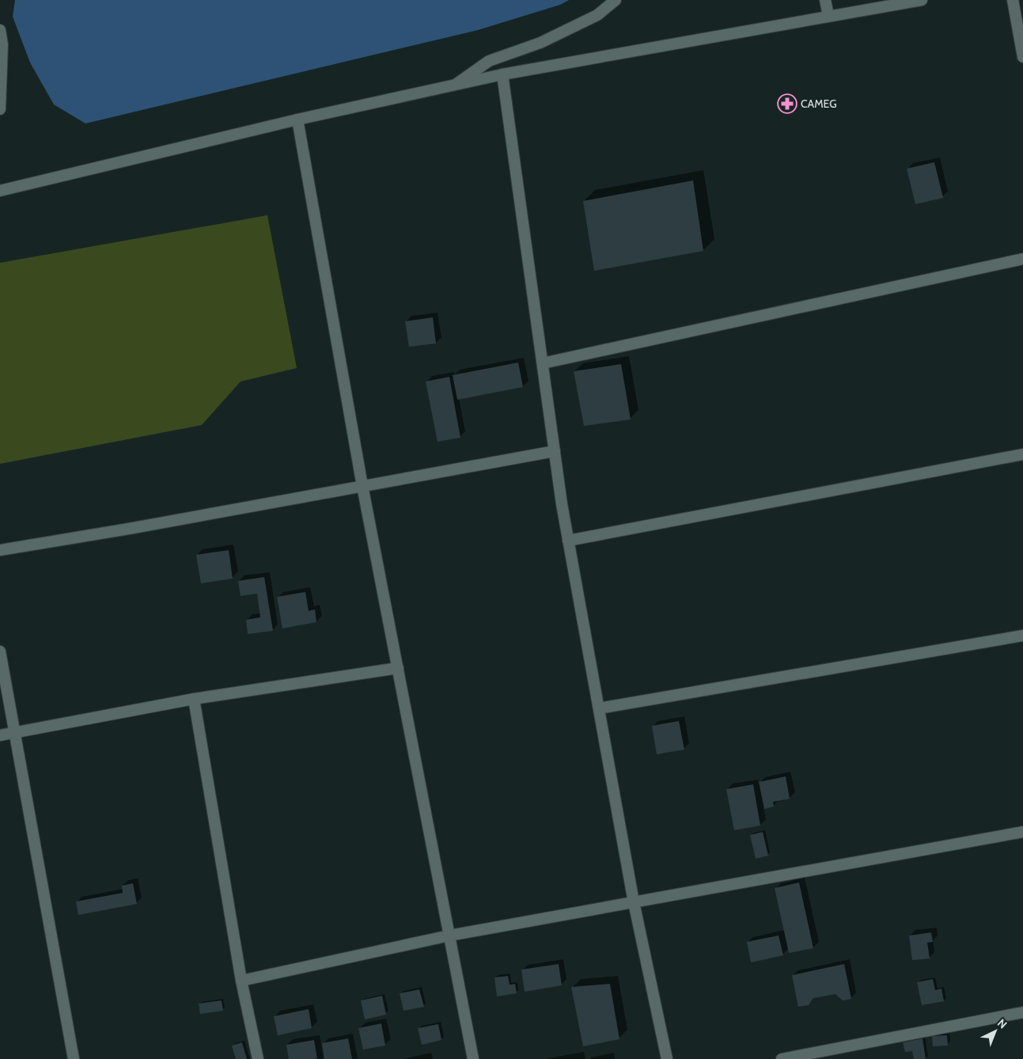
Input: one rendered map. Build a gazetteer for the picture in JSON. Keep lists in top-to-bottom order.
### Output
{
  "places": {
    "pharmacy": ["CAMEG"]
  },
  "north": "top right"
}
